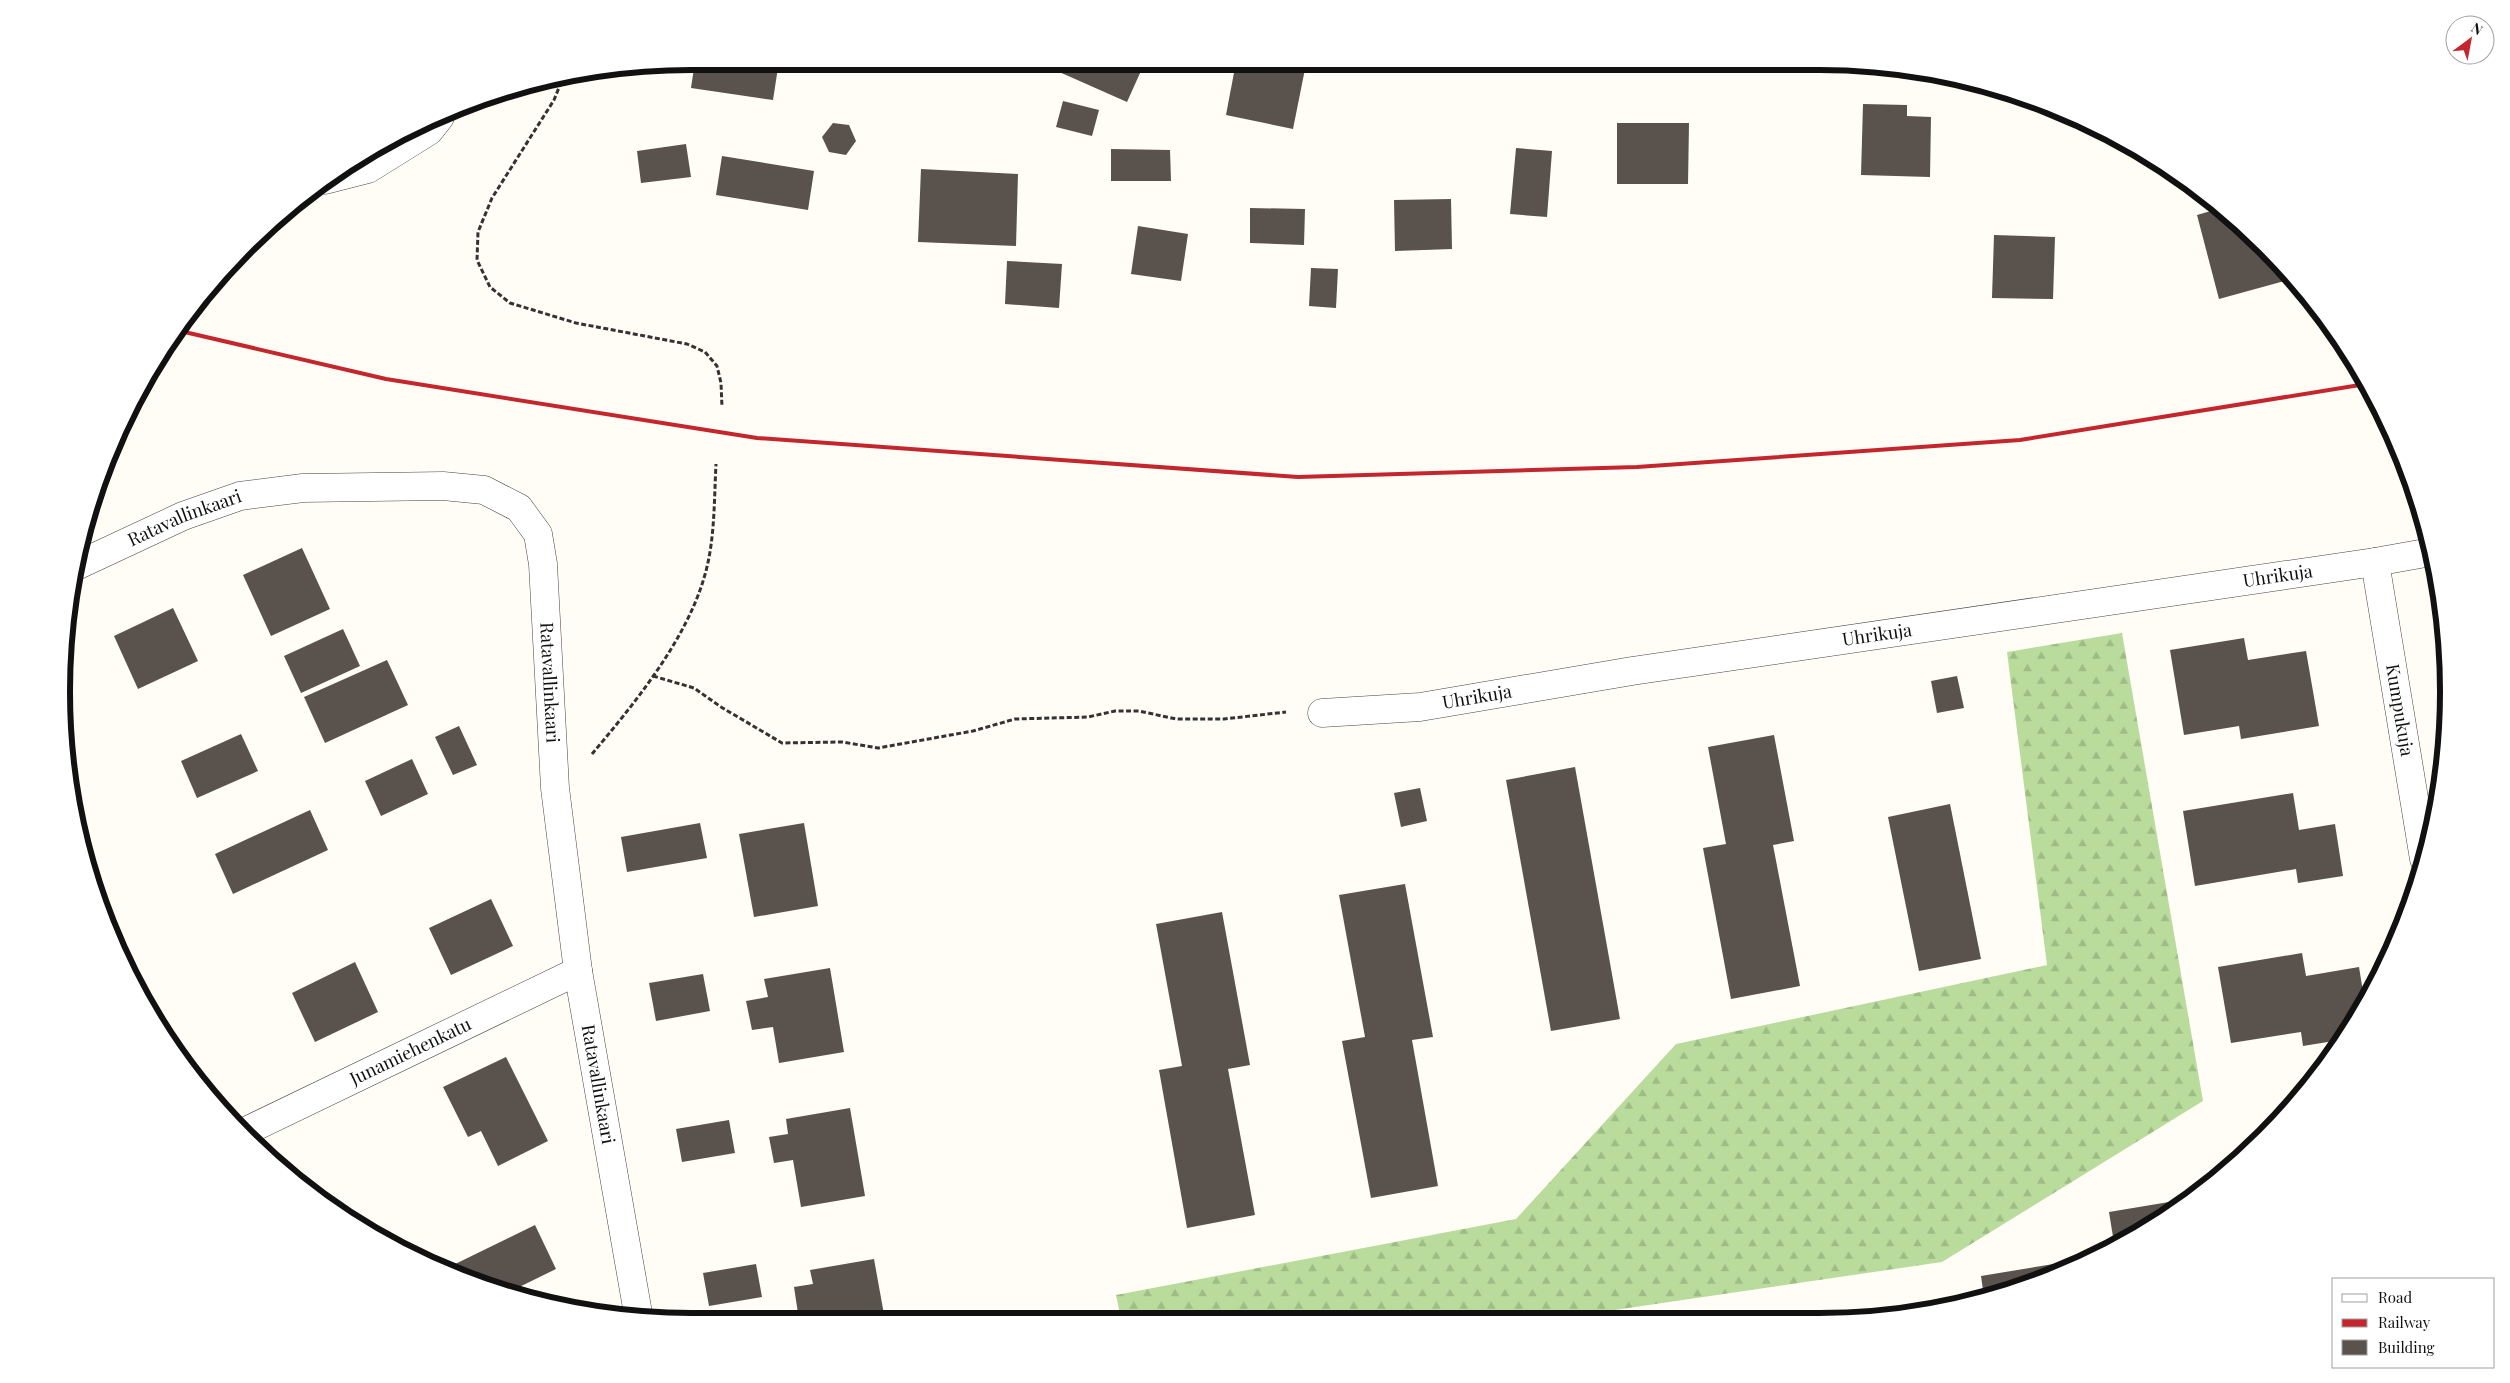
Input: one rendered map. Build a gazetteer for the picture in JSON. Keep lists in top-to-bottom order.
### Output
{
  "streets": {
    "street": [
      "Ratavallinkaari",
      "Uhrikuja",
      "Kumpukuja",
      "Junamiehenkatu"
    ]
  },
  "crossings": [
    ["Ratavallinkaari", "Junamiehenkatu"],
    ["Uhrikuja", "Kumpukuja"]
  ],
  "legend": ["Road", "Railway", "Building"],
  "north": "top right"
}
